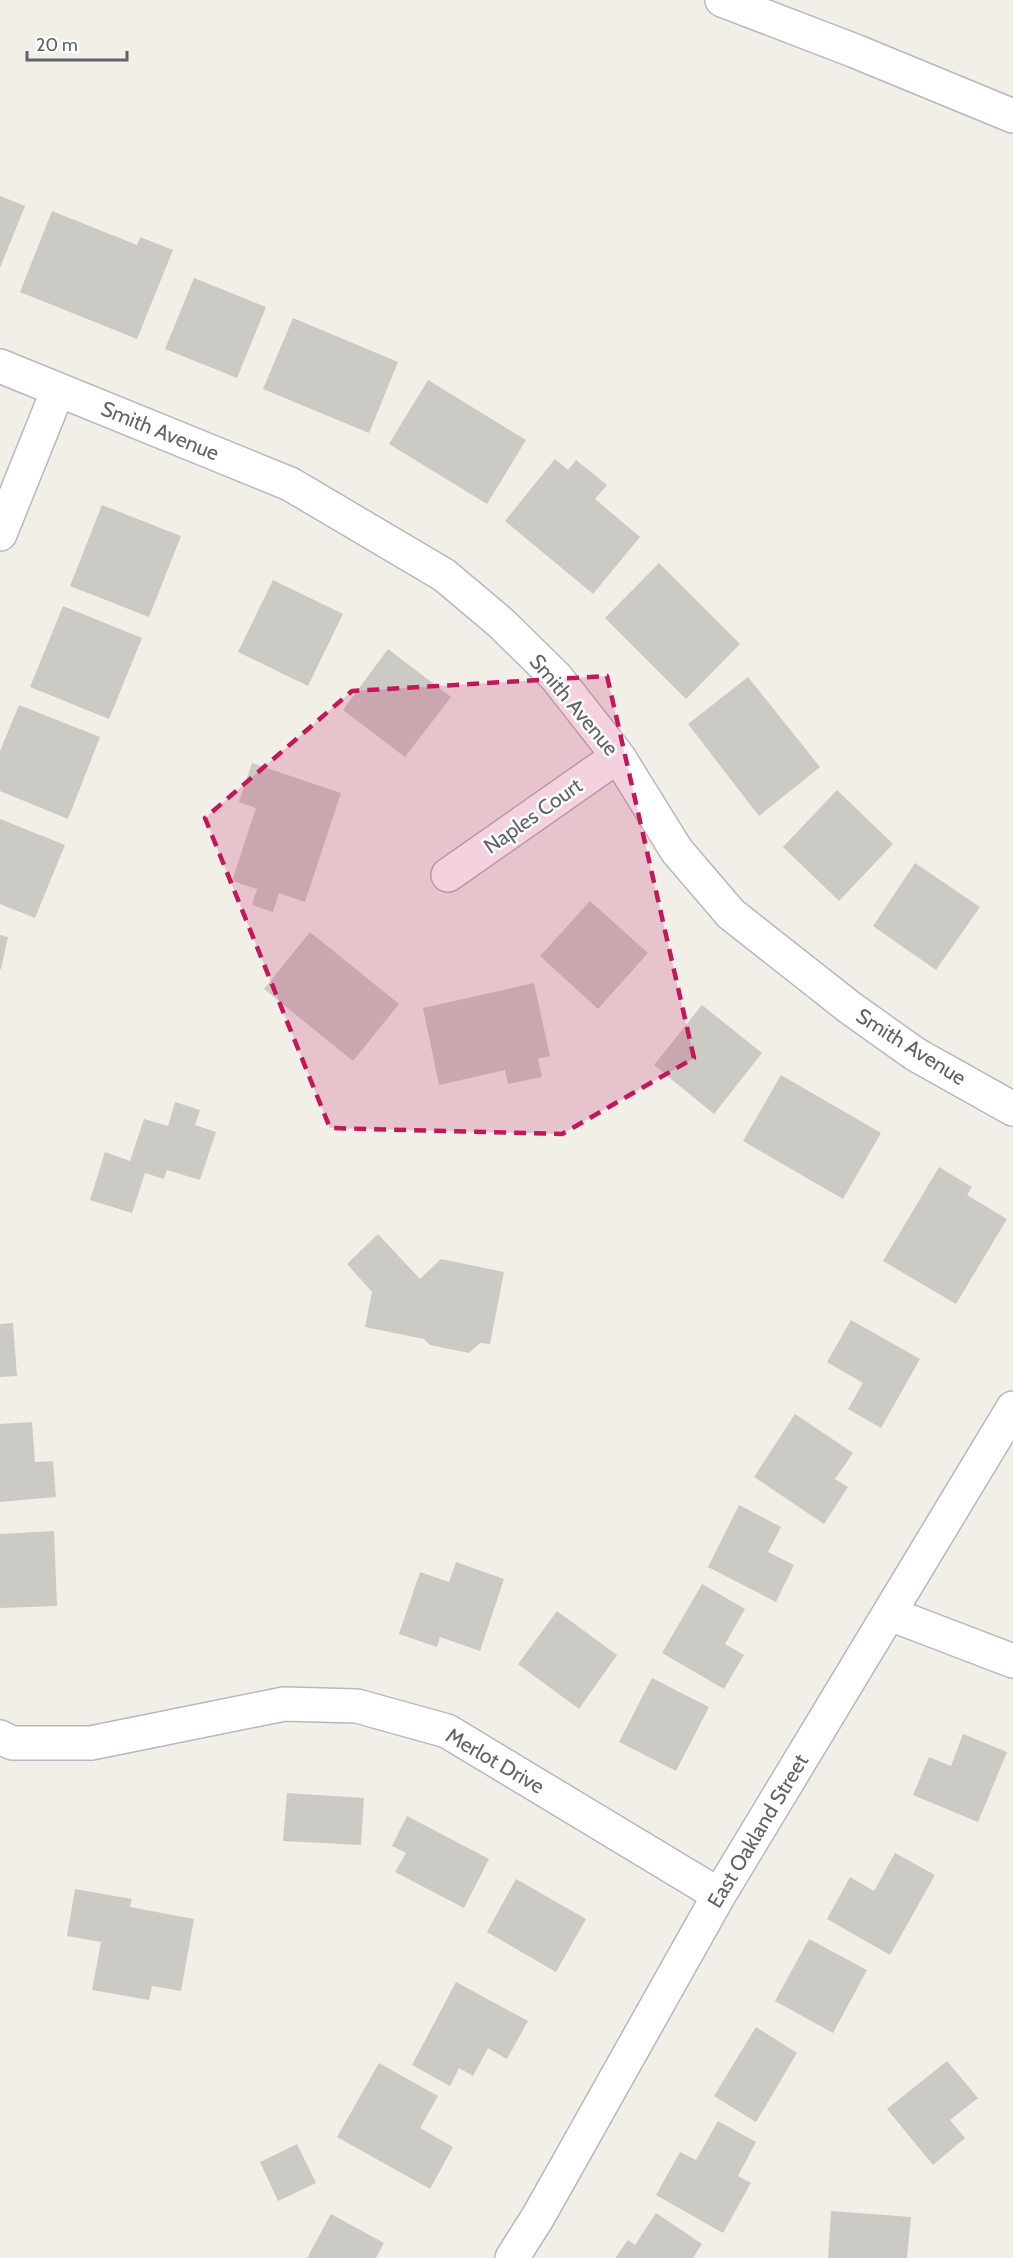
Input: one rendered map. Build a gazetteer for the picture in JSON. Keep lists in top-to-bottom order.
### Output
{
  "streets": {
    "street": [
      "Smith Avenue",
      "Naples Court",
      "Merlot Drive",
      "East Oakland Street"
    ]
  },
  "crossings": [
    ["Smith Avenue", "Naples Court"],
    ["Merlot Drive", "East Oakland Street"]
  ],
  "scale_bar": "20 m"
}
